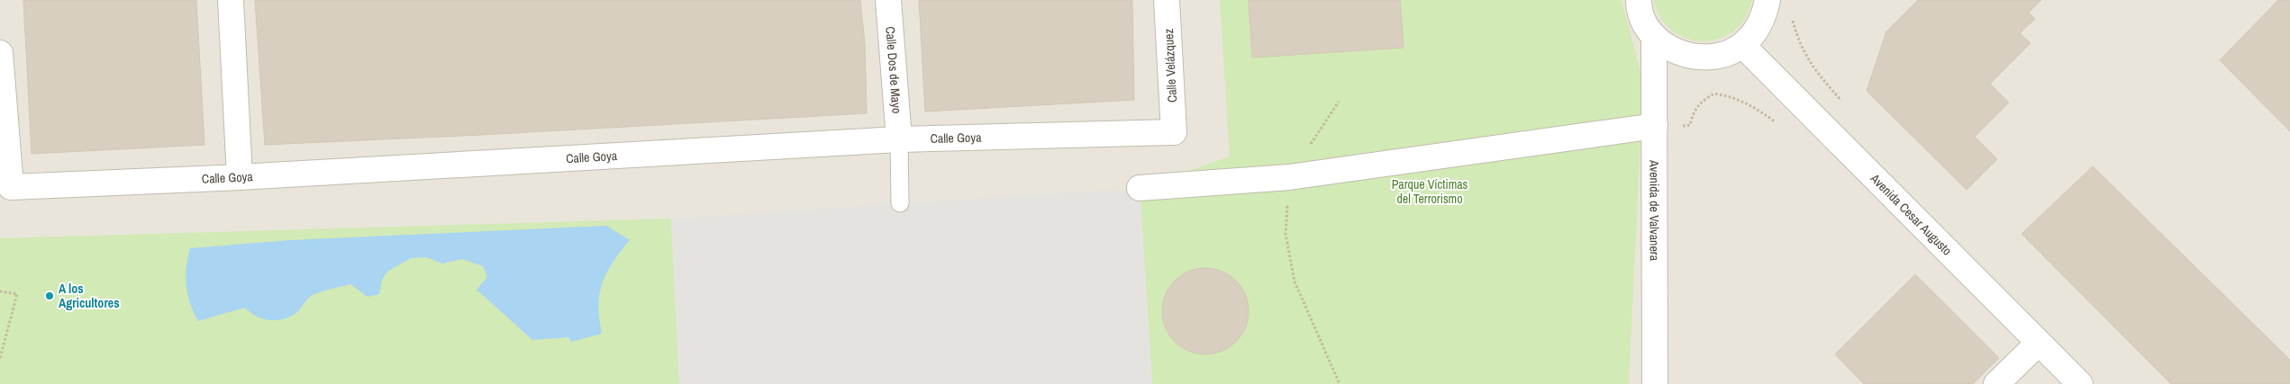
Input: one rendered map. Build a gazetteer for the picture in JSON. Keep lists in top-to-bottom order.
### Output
{
  "streets": {
    "street": [
      "Calle Velázquez",
      "Calle Dos de Mayo",
      "Calle Goya",
      "Avenida de Valvanera",
      "Avenida Cesar Augusto"
    ]
  },
  "crossings": [
    ["Calle Velázquez", "Calle Goya"],
    ["Calle Dos de Mayo", "Calle Goya"]
  ],
  "parks": ["Parque Víctimas del Terrorismo"],
  "places": ["A los Agricultores"]
}
